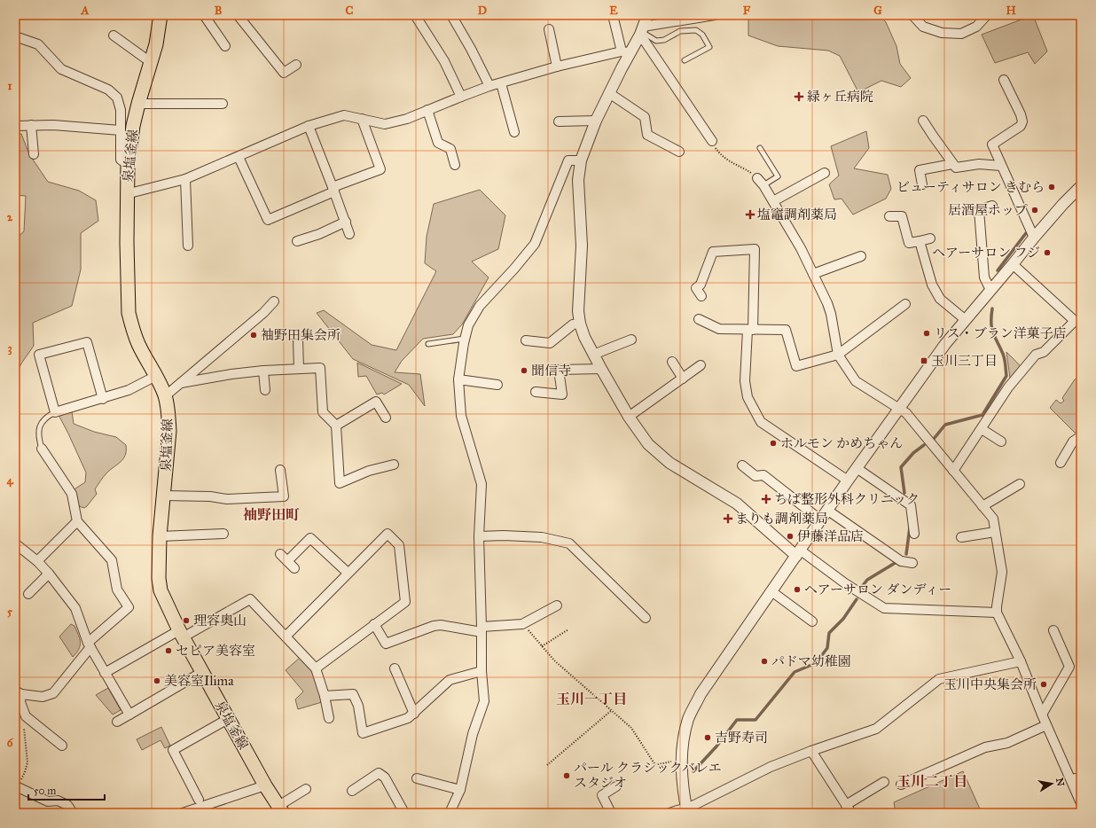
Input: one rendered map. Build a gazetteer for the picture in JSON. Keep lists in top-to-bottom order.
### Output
{
  "streets": {
    "main road": ["泉塩釜線"]
  },
  "districts": ["袖野田町", "玉川一丁目", "玉川二丁目"],
  "places": {
    "health": [
      "緑ヶ丘病院",
      "塩竈調剤薬局",
      "ちば整形外科クリニック",
      "まりも調剤薬局"
    ],
    "other": [
      "ビューティサロン きむら",
      "居酒屋ホップ",
      "ヘアーサロン フジ",
      "リス・ブラン洋菓子店",
      "袖野田集会所",
      "聞信寺",
      "ホルモン かめちゃん",
      "伊藤洋品店",
      "ヘアーサロン ダンディー",
      "理容奥山",
      "セピア美容室",
      "パドマ幼稚園",
      "美容室Ilima",
      "玉川中央集会所",
      "吉野寿司",
      "パール クラシックバレエ スタジオ"
    ],
    "transit": ["玉川三丁目"]
  },
  "scale_bar": "50 m",
  "north": "right",
  "grid": {
    "columns": [
      "A",
      "B",
      "C",
      "D",
      "E",
      "F",
      "G",
      "H"
    ],
    "rows": [
      "1",
      "2",
      "3",
      "4",
      "5",
      "6"
    ]
  }
}
